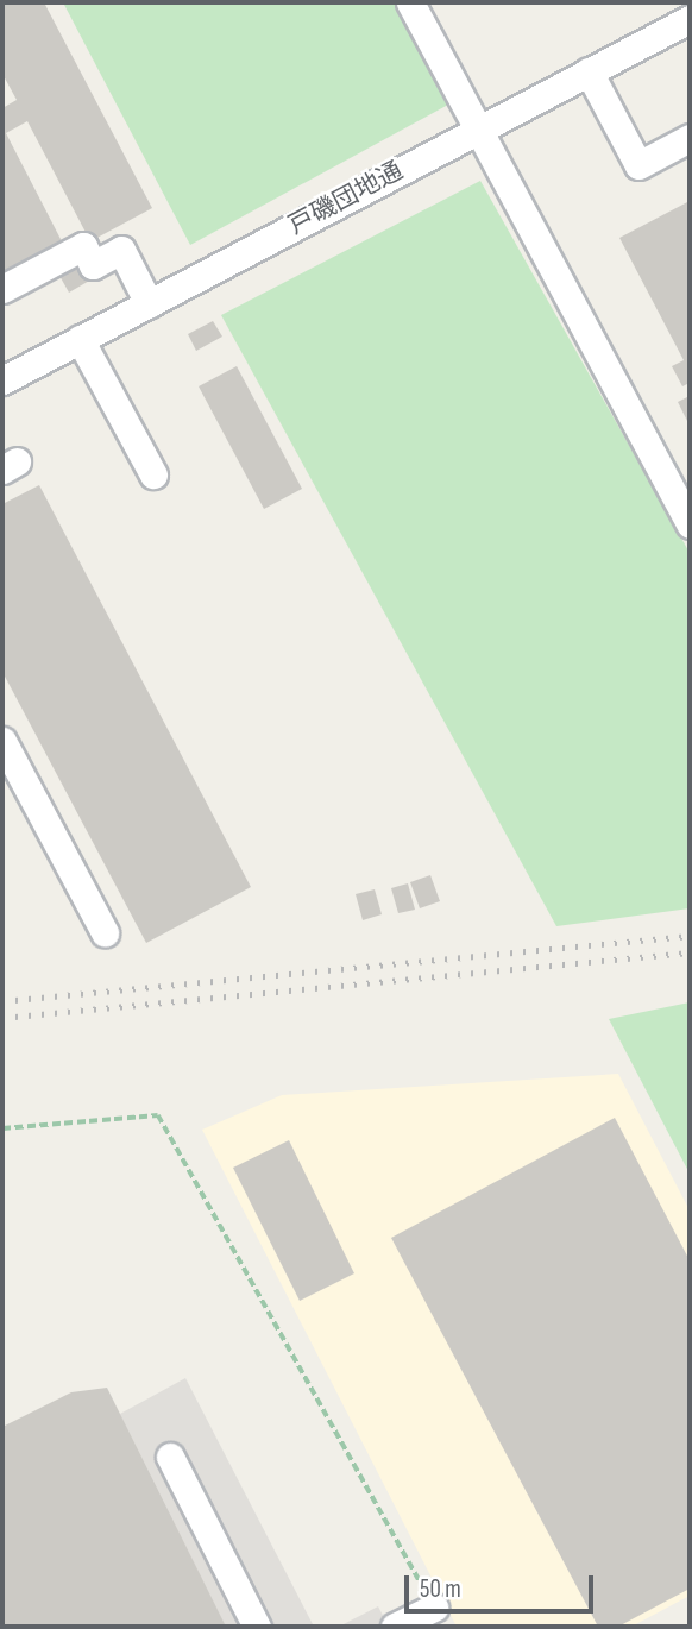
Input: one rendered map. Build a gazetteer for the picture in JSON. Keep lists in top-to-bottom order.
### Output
{
  "streets": {
    "street": ["戸磯団地通"]
  },
  "scale_bar": "50 m"
}
